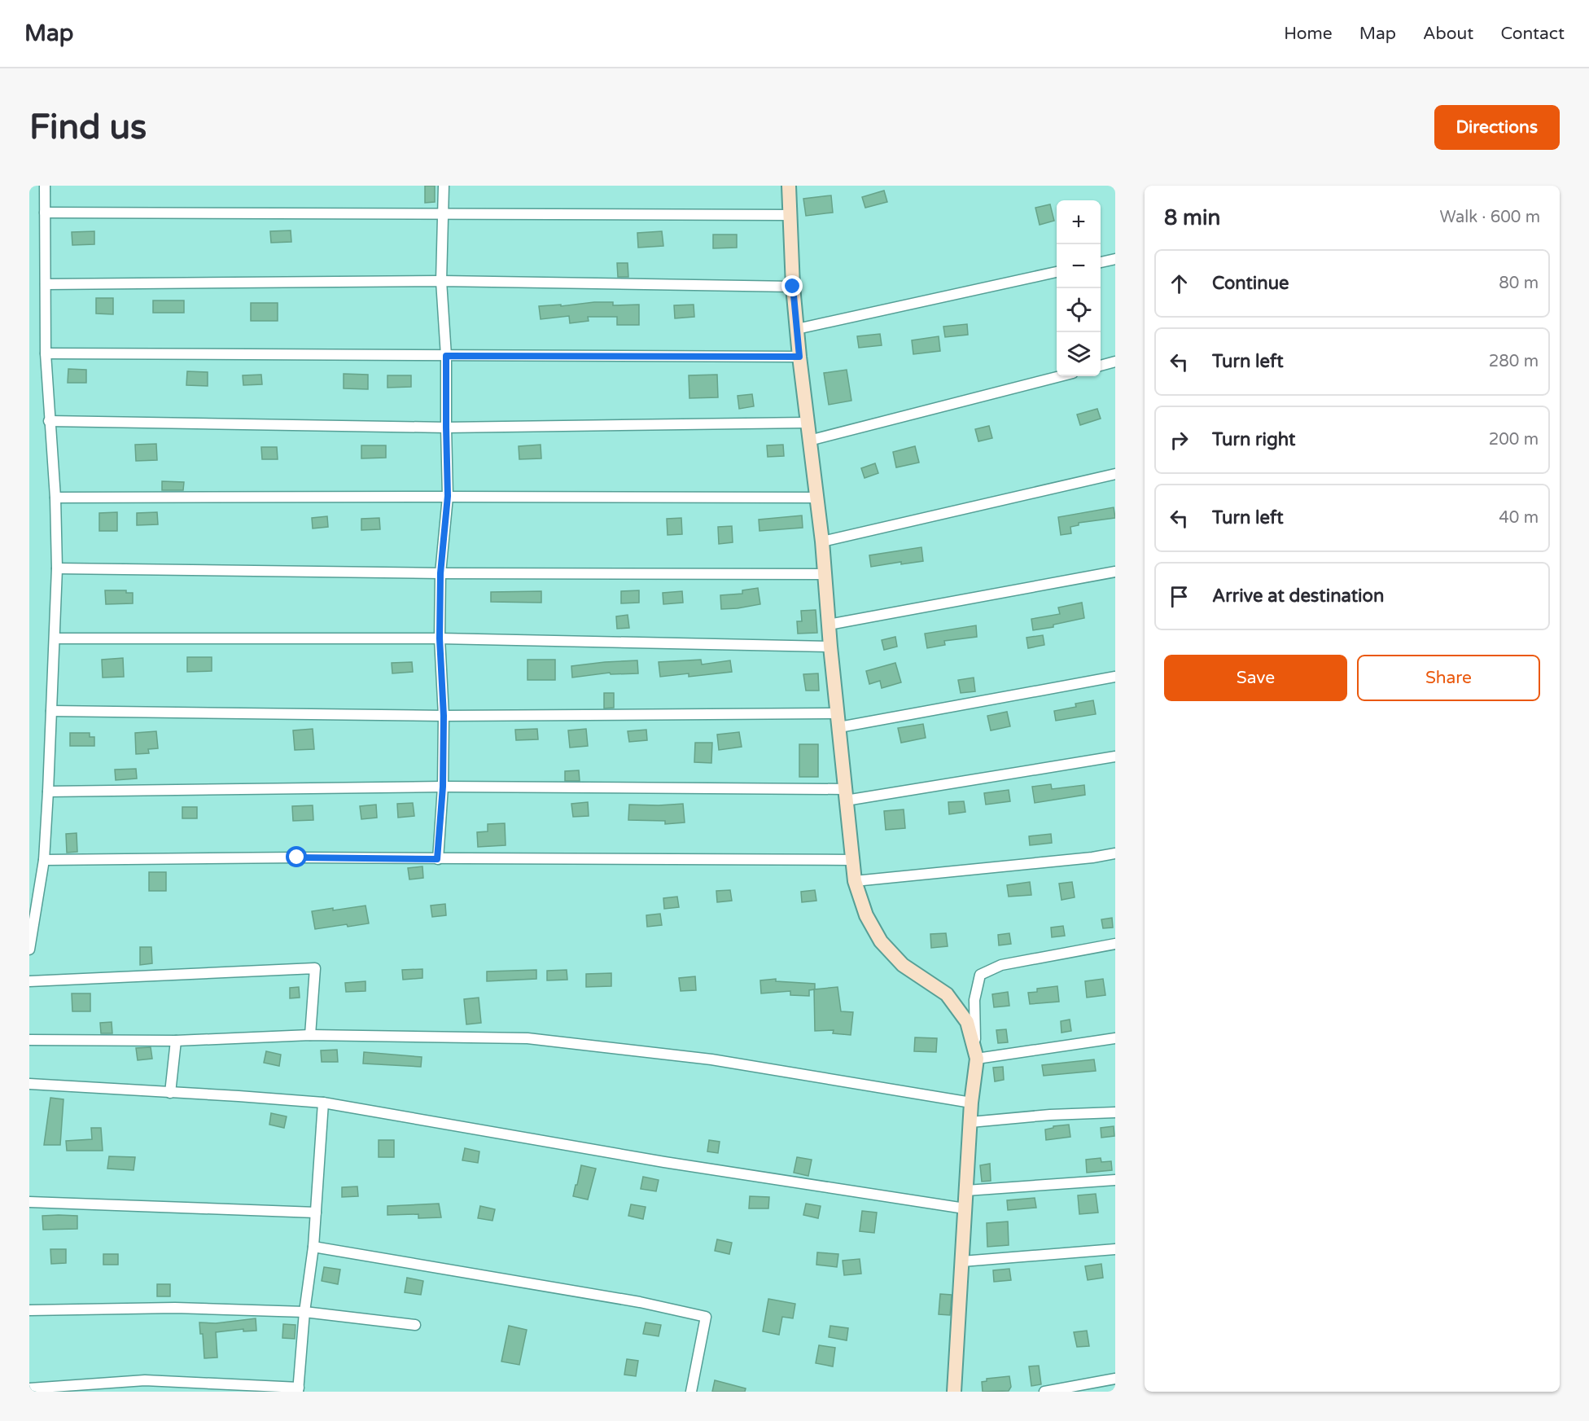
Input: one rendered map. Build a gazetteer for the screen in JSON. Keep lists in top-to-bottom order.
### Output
{
  "page": {
    "header": "Map",
    "nav": [
      "Home",
      "Map",
      "About",
      "Contact"
    ],
    "buttons": [
      "Directions",
      ["Save", "Share"]
    ],
    "title": "Find us",
    "heading": ["8 min", "Walk · 600 m"],
    "map_buttons": ["+", "−"],
    "list": [
      ["Continue", "80 m"],
      ["Turn left", "280 m"],
      ["Turn right", "200 m"],
      ["Turn left", "40 m"],
      "Arrive at destination"
    ]
  }
}
